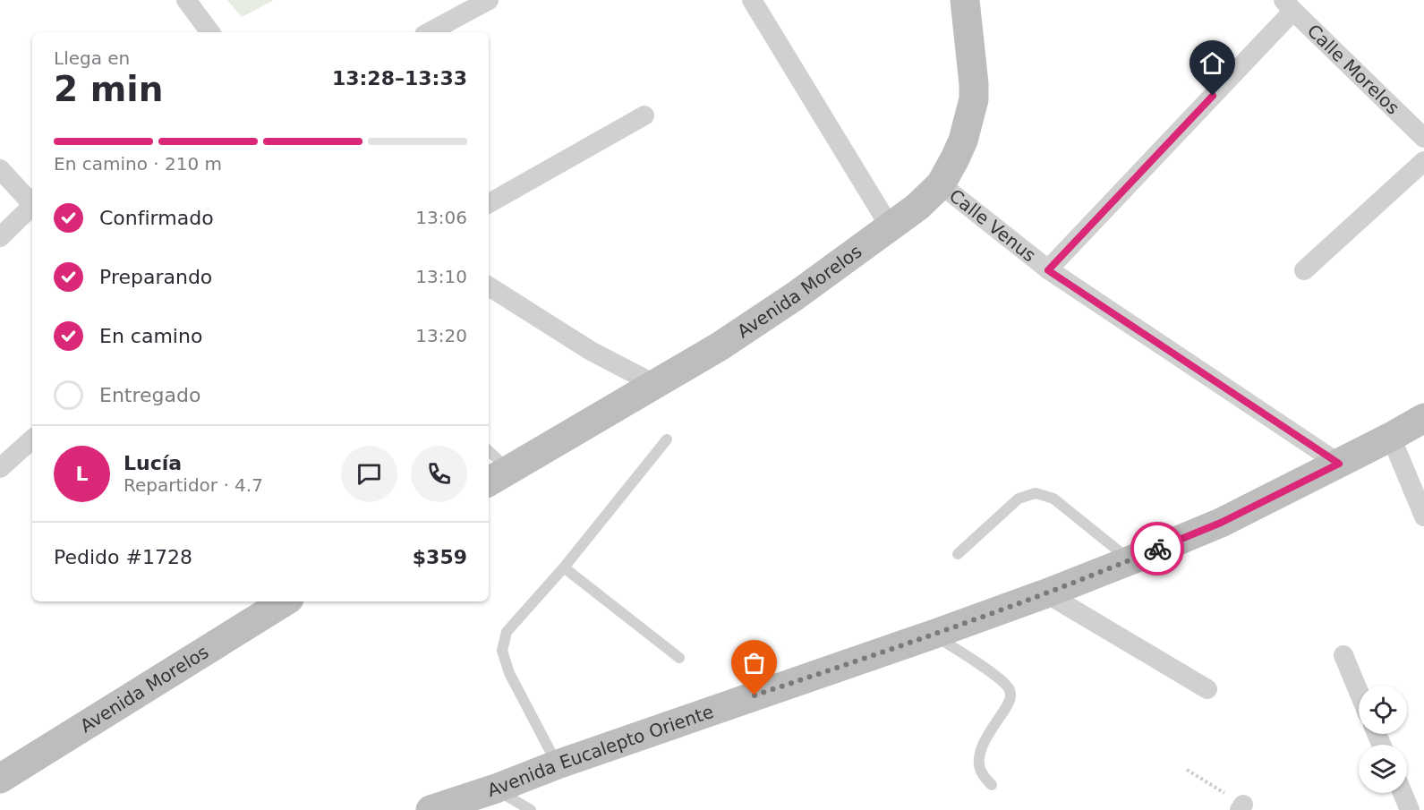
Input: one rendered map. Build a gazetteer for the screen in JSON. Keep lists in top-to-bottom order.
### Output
{
  "streets": {
    "street": [
      "Calle Morelos",
      "Calle Venus",
      "Avenida Morelos",
      "Avenida Eucalepto Oriente"
    ]
  },
  "crossings": [
    ["Calle Venus", "Avenida Morelos"],
    ["Calle Venus", "Avenida Eucalepto Oriente"]
  ],
  "page": {
    "heading": ["2 min", "Llega en", "13:28–13:33"],
    "panel": [
      "Lucía",
      "Repartidor · 4.7",
      "Pedido #1728",
      "$359"
    ],
    "bar": "En camino · 210 m",
    "list": [
      ["Confirmado", "13:06"],
      ["Preparando", "13:10"],
      ["En camino", "13:20"],
      "Entregado"
    ],
    "round": "L"
  }
}
